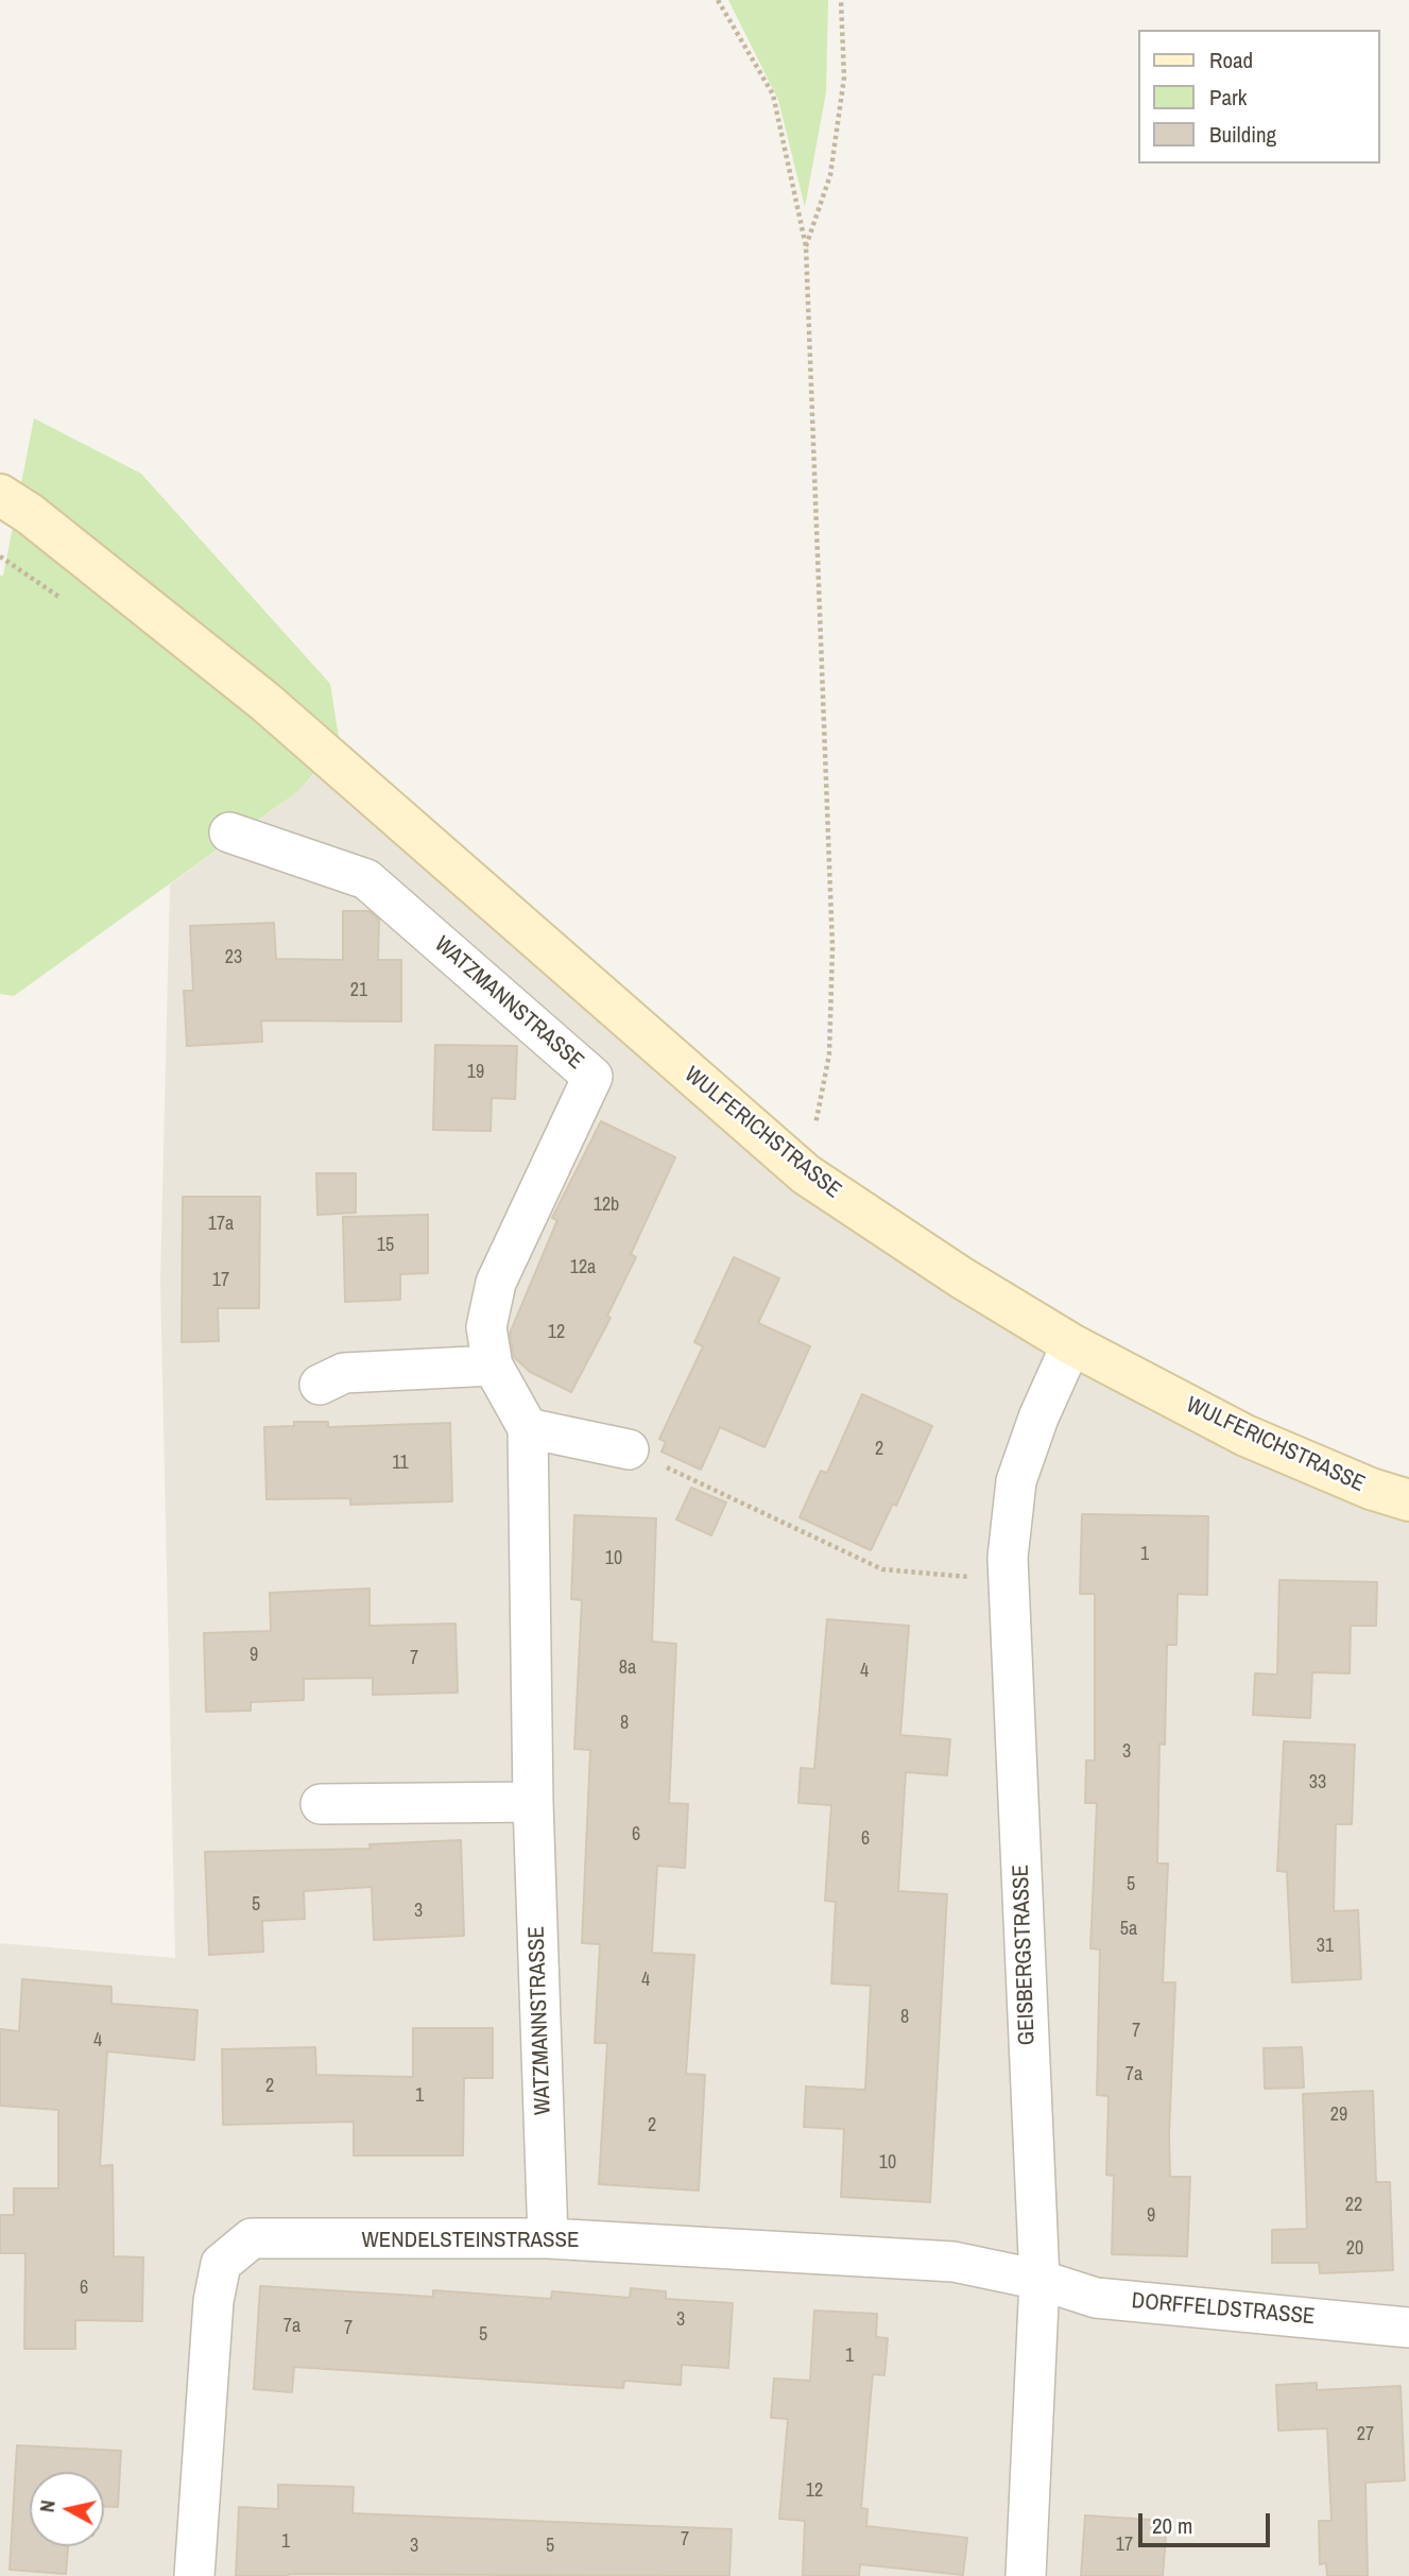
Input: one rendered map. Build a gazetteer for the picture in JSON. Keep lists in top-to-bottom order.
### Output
{
  "streets": {
    "main road": ["WULFERICHSTRASSE"],
    "street": [
      "WATZMANNSTRASSE",
      "GEISBERGSTRASSE",
      "WENDELSTEINSTRASSE",
      "DORFFELDSTRASSE"
    ]
  },
  "crossings": [
    ["WATZMANNSTRASSE", "WENDELSTEINSTRASSE"],
    ["WULFERICHSTRASSE", "GEISBERGSTRASSE"],
    ["GEISBERGSTRASSE", "WENDELSTEINSTRASSE"],
    ["GEISBERGSTRASSE", "DORFFELDSTRASSE"],
    ["WENDELSTEINSTRASSE", "DORFFELDSTRASSE"]
  ],
  "house_numbers": [
    "23",
    "21",
    "19",
    "12b",
    "17a",
    "15",
    "12a",
    "17",
    "12",
    "2",
    "11",
    "1",
    "10",
    "9",
    "7",
    "8a",
    "4",
    "8",
    "3",
    "33",
    "6",
    "6",
    "5",
    "5",
    "3",
    "5a",
    "31",
    "4",
    "8",
    "7",
    "4",
    "7a",
    "2",
    "1",
    "29",
    "2",
    "10",
    "22",
    "9",
    "20",
    "6",
    "3",
    "7a",
    "7",
    "5",
    "1",
    "27",
    "12",
    "7",
    "1",
    "17",
    "3",
    "5"
  ],
  "legend": ["Road", "Park", "Building"],
  "scale_bar": "20 m",
  "north": "left"
}
